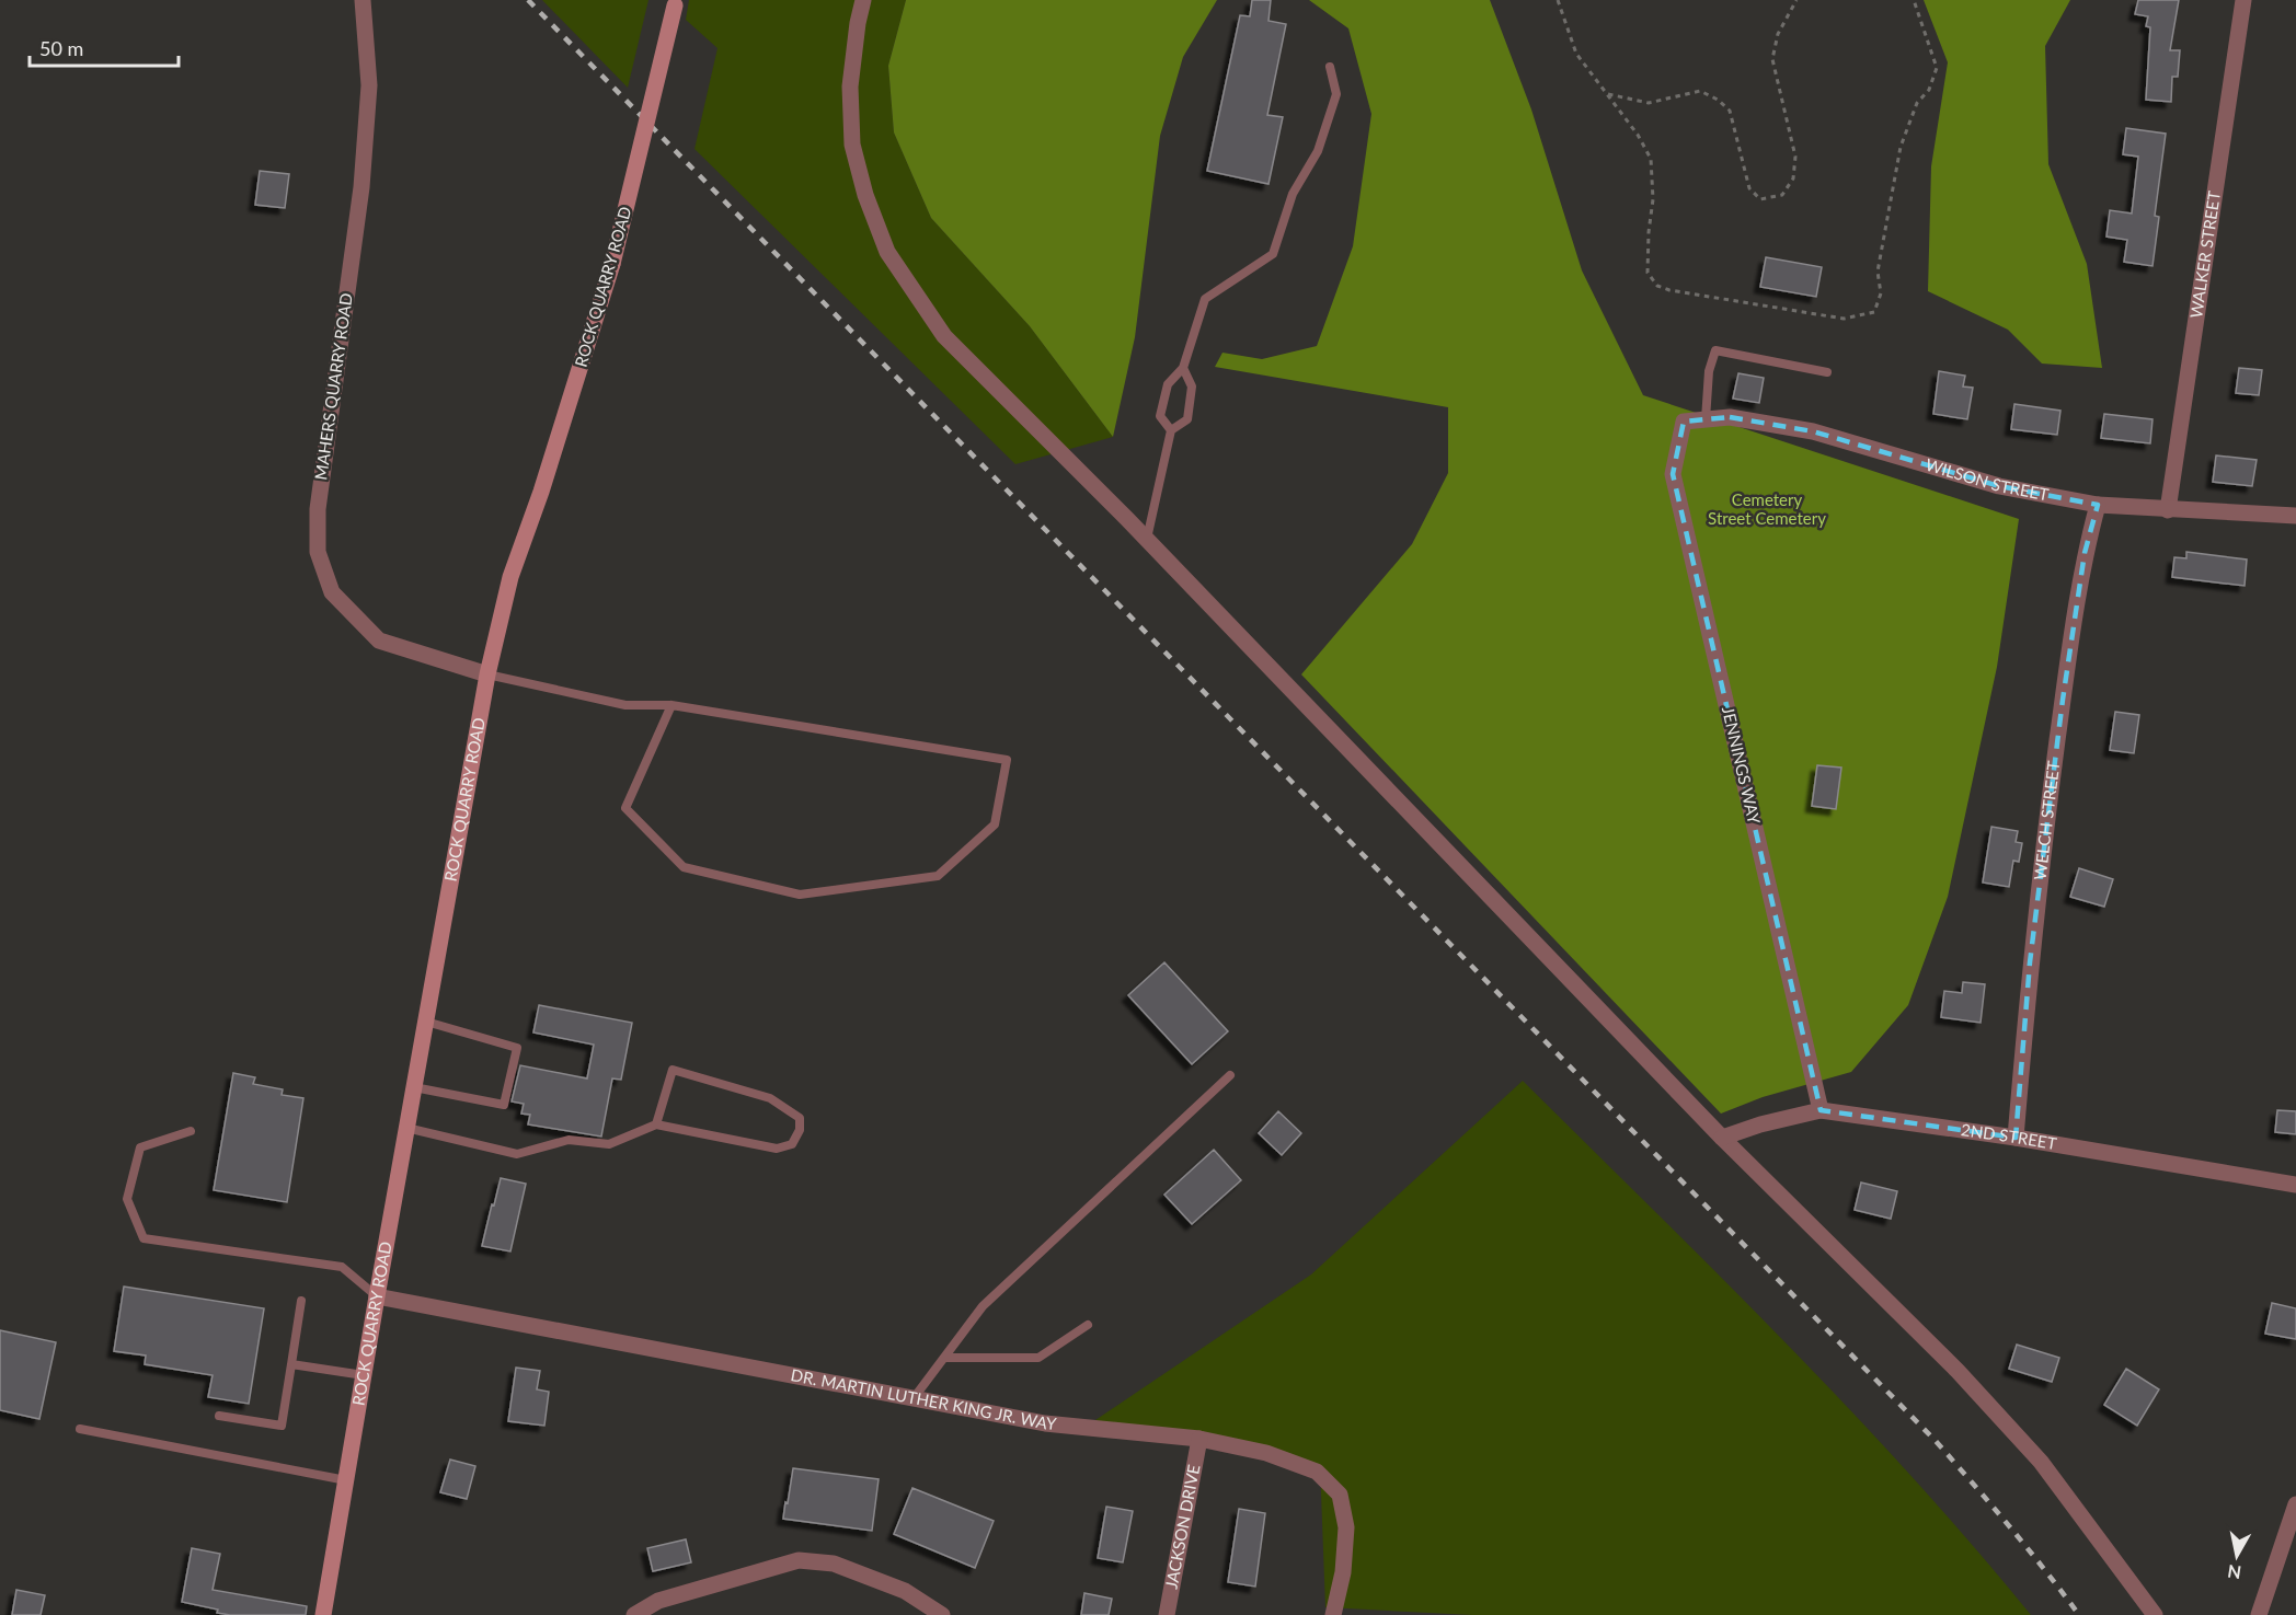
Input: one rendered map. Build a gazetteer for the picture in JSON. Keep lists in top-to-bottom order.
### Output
{
  "streets": {
    "street": [
      "WALKER STREET",
      "ROCK QUARRY ROAD",
      "MAHERS QUARRY ROAD",
      "WILSON STREET",
      "JENNINGS WAY",
      "WELCH STREET",
      "2ND STREET",
      "DR. MARTIN LUTHER KING JR. WAY",
      "JACKSON DRIVE"
    ]
  },
  "crossings": [
    ["WALKER STREET", "WILSON STREET"],
    ["ROCK QUARRY ROAD", "MAHERS QUARRY ROAD"],
    ["ROCK QUARRY ROAD", "DR. MARTIN LUTHER KING JR. WAY"],
    ["WILSON STREET", "JENNINGS WAY"],
    ["WILSON STREET", "WELCH STREET"],
    ["JENNINGS WAY", "2ND STREET"],
    ["WELCH STREET", "2ND STREET"],
    ["DR. MARTIN LUTHER KING JR. WAY", "JACKSON DRIVE"]
  ],
  "parks": ["Cemetery Street Cemetery"],
  "scale_bar": "50 m",
  "north": "bottom"
}
